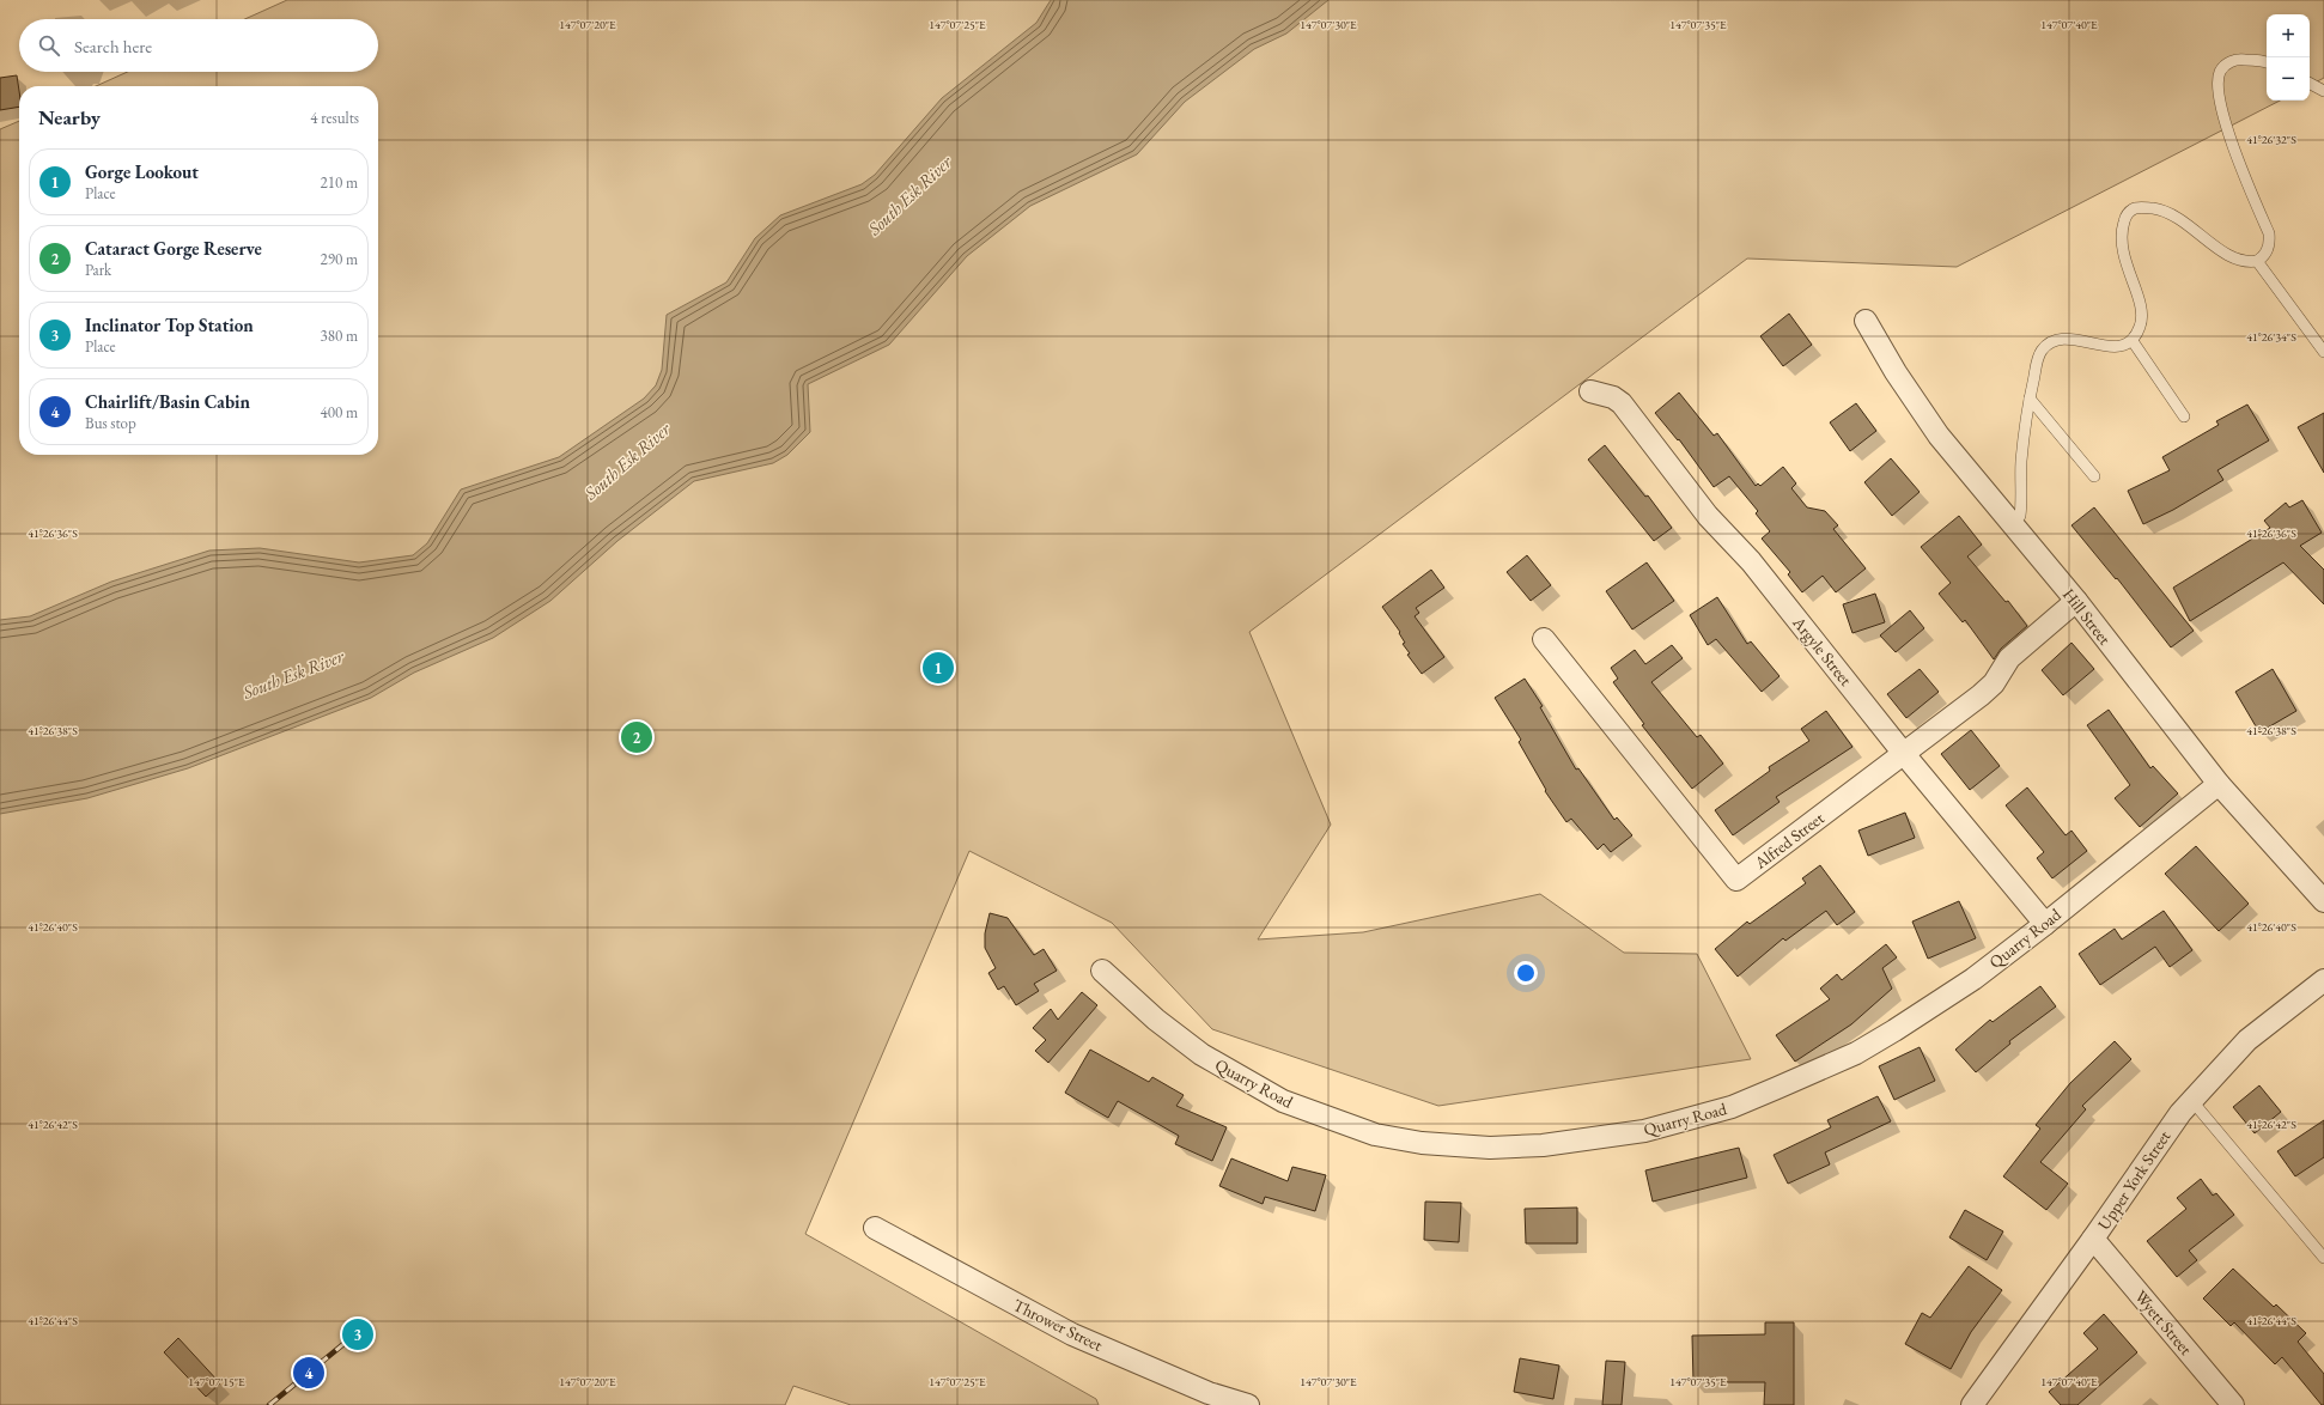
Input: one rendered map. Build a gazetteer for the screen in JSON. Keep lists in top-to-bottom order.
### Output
{
  "streets": {
    "street": [
      "Hill Street",
      "Argyle Street",
      "Alfred Street",
      "Quarry Road",
      "Upper York Street",
      "Wyett Street",
      "Thrower Street"
    ]
  },
  "crossings": [
    ["Hill Street", "Alfred Street"],
    ["Hill Street", "Quarry Road"],
    ["Argyle Street", "Alfred Street"],
    ["Argyle Street", "Quarry Road"],
    ["Upper York Street", "Wyett Street"]
  ],
  "water": ["South Esk River"],
  "page": {
    "map_buttons": ["+", "−"],
    "search": "Search here",
    "heading": ["Nearby", "4 results"],
    "list": [
      {
        "mark": "1",
        "name": "Gorge Lookout",
        "note": "Place",
        "value": "210 m"
      },
      {
        "mark": "2",
        "name": "Cataract Gorge Reserve",
        "note": "Park",
        "value": "290 m"
      },
      {
        "mark": "3",
        "name": "Inclinator Top Station",
        "note": "Place",
        "value": "380 m"
      },
      {
        "mark": "4",
        "name": "Chairlift/Basin Cabin",
        "note": "Bus stop",
        "value": "400 m"
      }
    ],
    "pins": [
      "1",
      "2",
      "3",
      "4"
    ]
  },
  "coordinates": [
    "147°07'20\"E",
    "147°07'25\"E",
    "147°07'30\"E",
    "147°07'35\"E",
    "147°07'40\"E",
    "41°26'32\"S",
    "41°26'34\"S",
    "41°26'36\"S",
    "41°26'38\"S",
    "41°26'40\"S",
    "41°26'42\"S",
    "41°26'44\"S",
    "147°07'15\"E"
  ]
}
